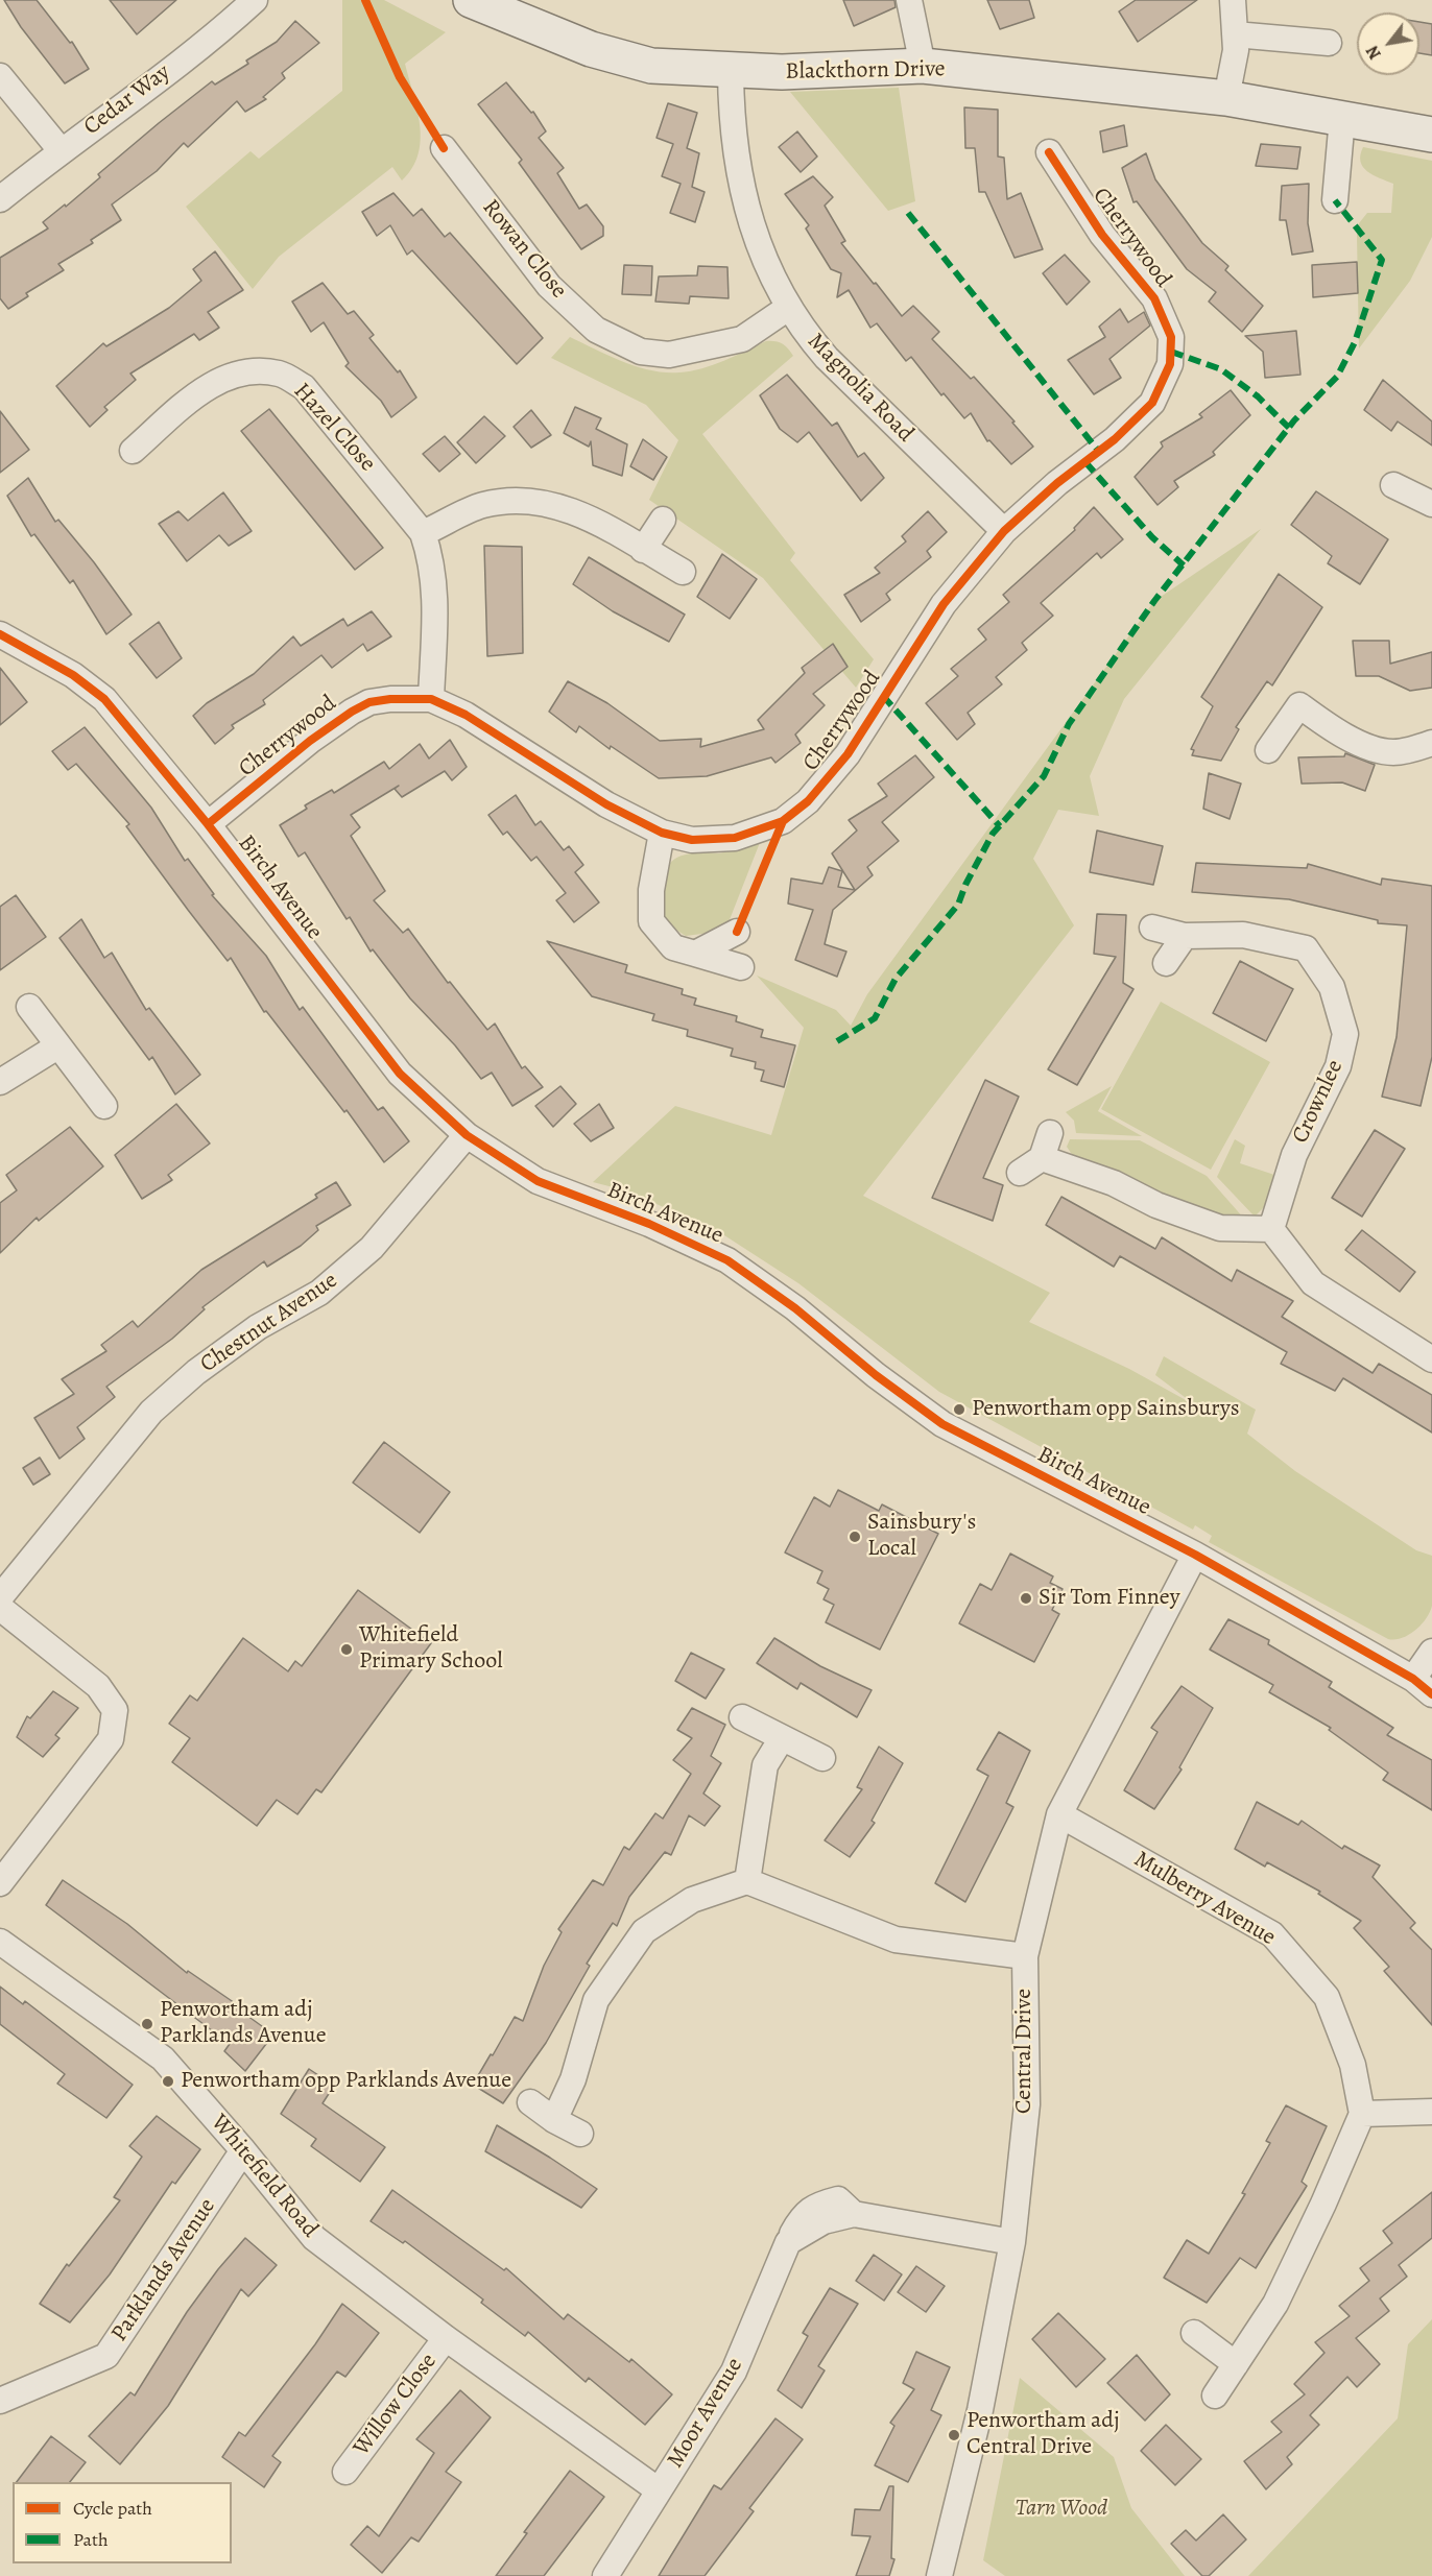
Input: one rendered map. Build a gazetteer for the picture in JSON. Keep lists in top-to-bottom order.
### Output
{
  "streets": {
    "street": [
      "Blackthorn Drive",
      "Cedar Way",
      "Cherrywood",
      "Rowan Close",
      "Magnolia Road",
      "Hazel Close",
      "Birch Avenue",
      "Crownlee",
      "Chestnut Avenue",
      "Mulberry Avenue",
      "Central Drive",
      "Whitefield Road",
      "Parklands Avenue",
      "Willow Close",
      "Moor Avenue"
    ]
  },
  "crossings": [
    ["Blackthorn Drive", "Magnolia Road"],
    ["Cherrywood", "Magnolia Road"],
    ["Cherrywood", "Hazel Close"],
    ["Cherrywood", "Birch Avenue"],
    ["Rowan Close", "Magnolia Road"],
    ["Birch Avenue", "Chestnut Avenue"],
    ["Birch Avenue", "Central Drive"],
    ["Mulberry Avenue", "Central Drive"],
    ["Central Drive", "Moor Avenue"],
    ["Whitefield Road", "Parklands Avenue"],
    ["Whitefield Road", "Willow Close"],
    ["Whitefield Road", "Moor Avenue"]
  ],
  "parks": ["Tarn Wood"],
  "places": [
    "Penwortham opp Sainsburys",
    "Sainsbury's Local",
    "Sir Tom Finney",
    "Whitefield Primary School",
    "Penwortham adj Parklands Avenue",
    "Penwortham opp Parklands Avenue",
    "Penwortham adj Central Drive"
  ],
  "legend": ["Cycle path", "Path"],
  "north": "bottom left"
}
